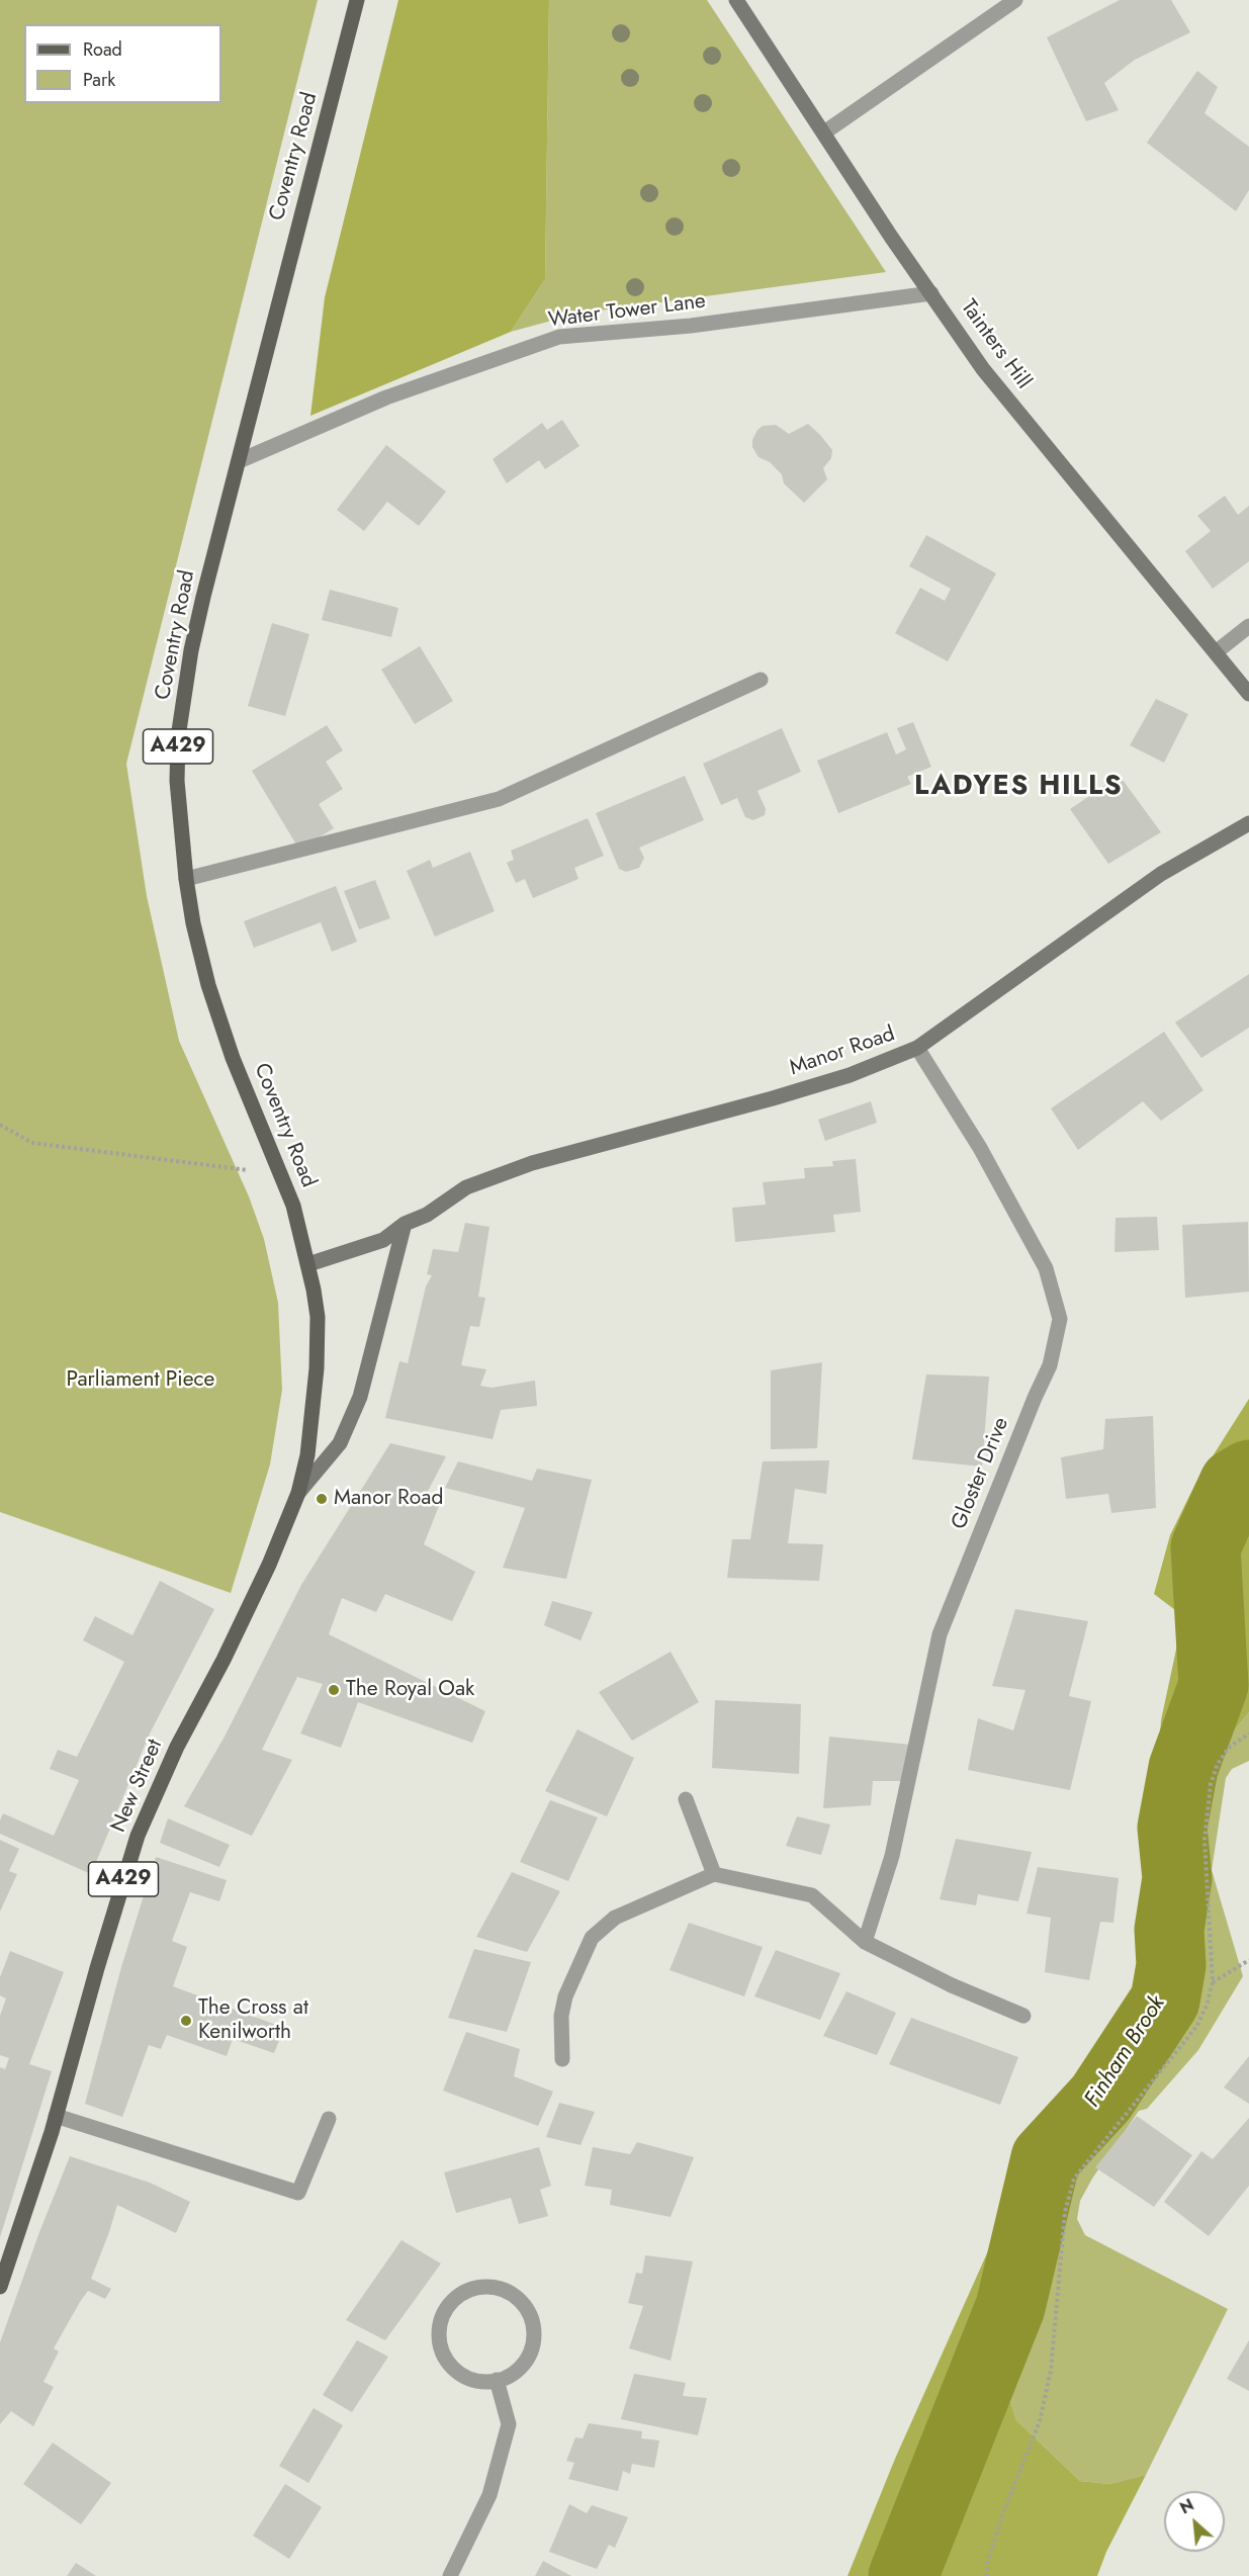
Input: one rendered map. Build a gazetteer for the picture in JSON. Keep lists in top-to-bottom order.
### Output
{
  "streets": {
    "main road": ["Coventry Road", "A429", "New Street"],
    "street": [
      "Water Tower Lane",
      "Tainters Hill",
      "Manor Road",
      "Gloster Drive"
    ]
  },
  "crossings": [
    ["Coventry Road", "Water Tower Lane"],
    ["Coventry Road", "Manor Road"],
    ["Coventry Road", "New Street"],
    ["Water Tower Lane", "Tainters Hill"],
    ["Manor Road", "Gloster Drive"]
  ],
  "districts": ["LADYES HILLS"],
  "water": ["Finham Brook"],
  "parks": ["Parliament Piece"],
  "places": ["Manor Road", "The Royal Oak", "The Cross at Kenilworth"],
  "legend": ["Road", "Park"],
  "north": "top left"
}
